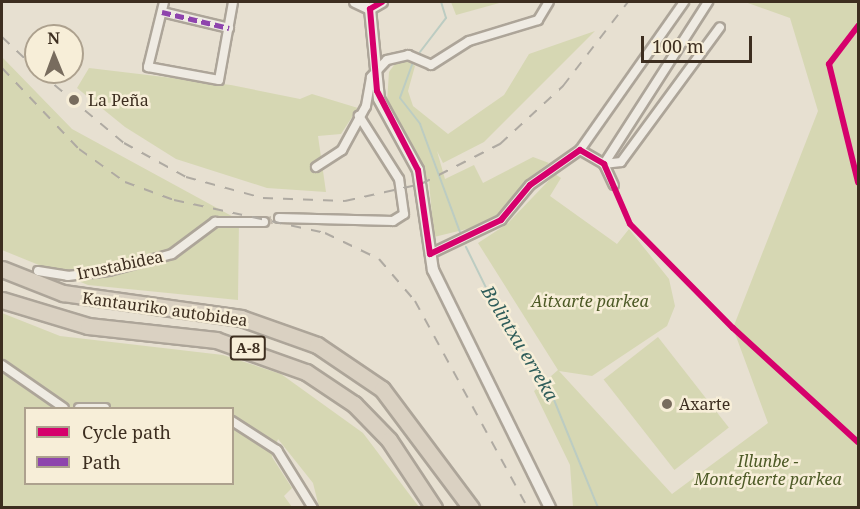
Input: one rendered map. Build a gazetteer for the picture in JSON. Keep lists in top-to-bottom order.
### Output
{
  "streets": {
    "highway": ["Kantauriko autobidea", "A-8"],
    "street": ["Irustabidea"]
  },
  "water": ["Bolintxu erreka"],
  "parks": ["Aitxarte parkea", "Illunbe - Montefuerte parkea"],
  "places": ["La Peña", "Axarte"],
  "legend": ["Cycle path", "Path"],
  "scale_bar": "100 m",
  "north": "top"
}
